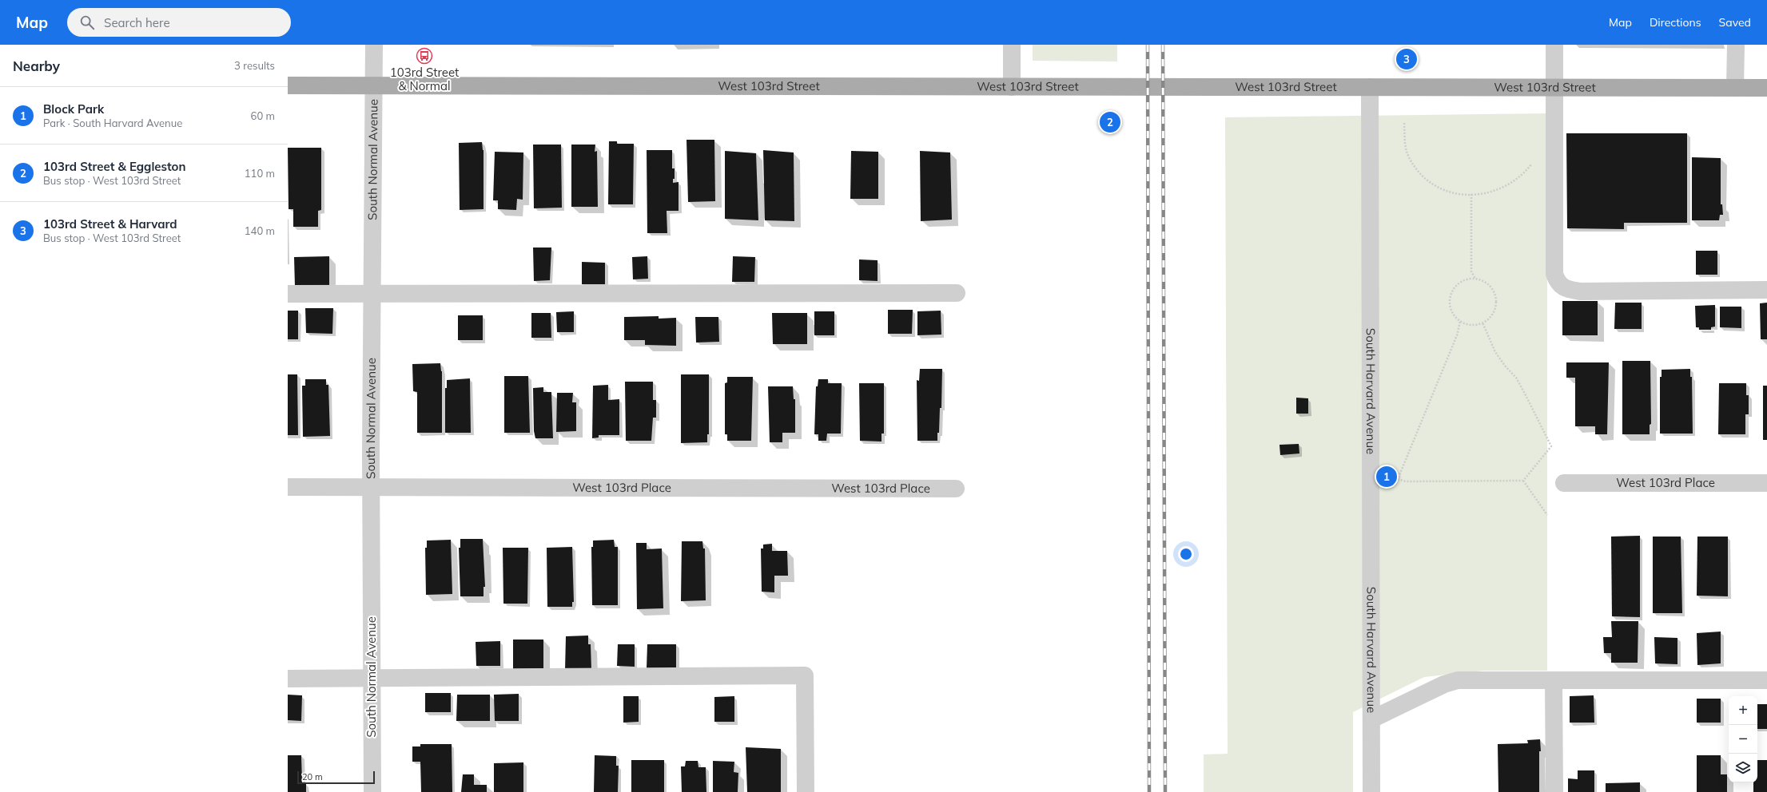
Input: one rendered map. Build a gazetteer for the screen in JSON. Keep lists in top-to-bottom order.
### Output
{
  "streets": {
    "main road": ["West 103rd Street"],
    "street": ["South Normal Avenue", "South Harvard Avenue", "West 103rd Place"]
  },
  "crossings": [
    ["West 103rd Street", "South Normal Avenue"],
    ["West 103rd Street", "South Harvard Avenue"],
    ["South Normal Avenue", "West 103rd Place"]
  ],
  "places": {
    "bus stop": ["103rd Street & Normal"]
  },
  "scale_bar": "20 m",
  "page": {
    "header": "Map",
    "search": "Search here",
    "nav": ["Map", "Directions", "Saved"],
    "heading": ["Nearby", "3 results"],
    "pins": ["3", "2", "1"],
    "list": [
      {
        "mark": "1",
        "name": "Block Park",
        "note": "Park · South Harvard Avenue",
        "value": "60 m"
      },
      {
        "mark": "2",
        "name": "103rd Street & Eggleston",
        "note": "Bus stop · West 103rd Street",
        "value": "110 m"
      },
      {
        "mark": "3",
        "name": "103rd Street & Harvard",
        "note": "Bus stop · West 103rd Street",
        "value": "140 m"
      }
    ],
    "map_buttons": ["+", "−"],
    "scale": "20 m"
  }
}
